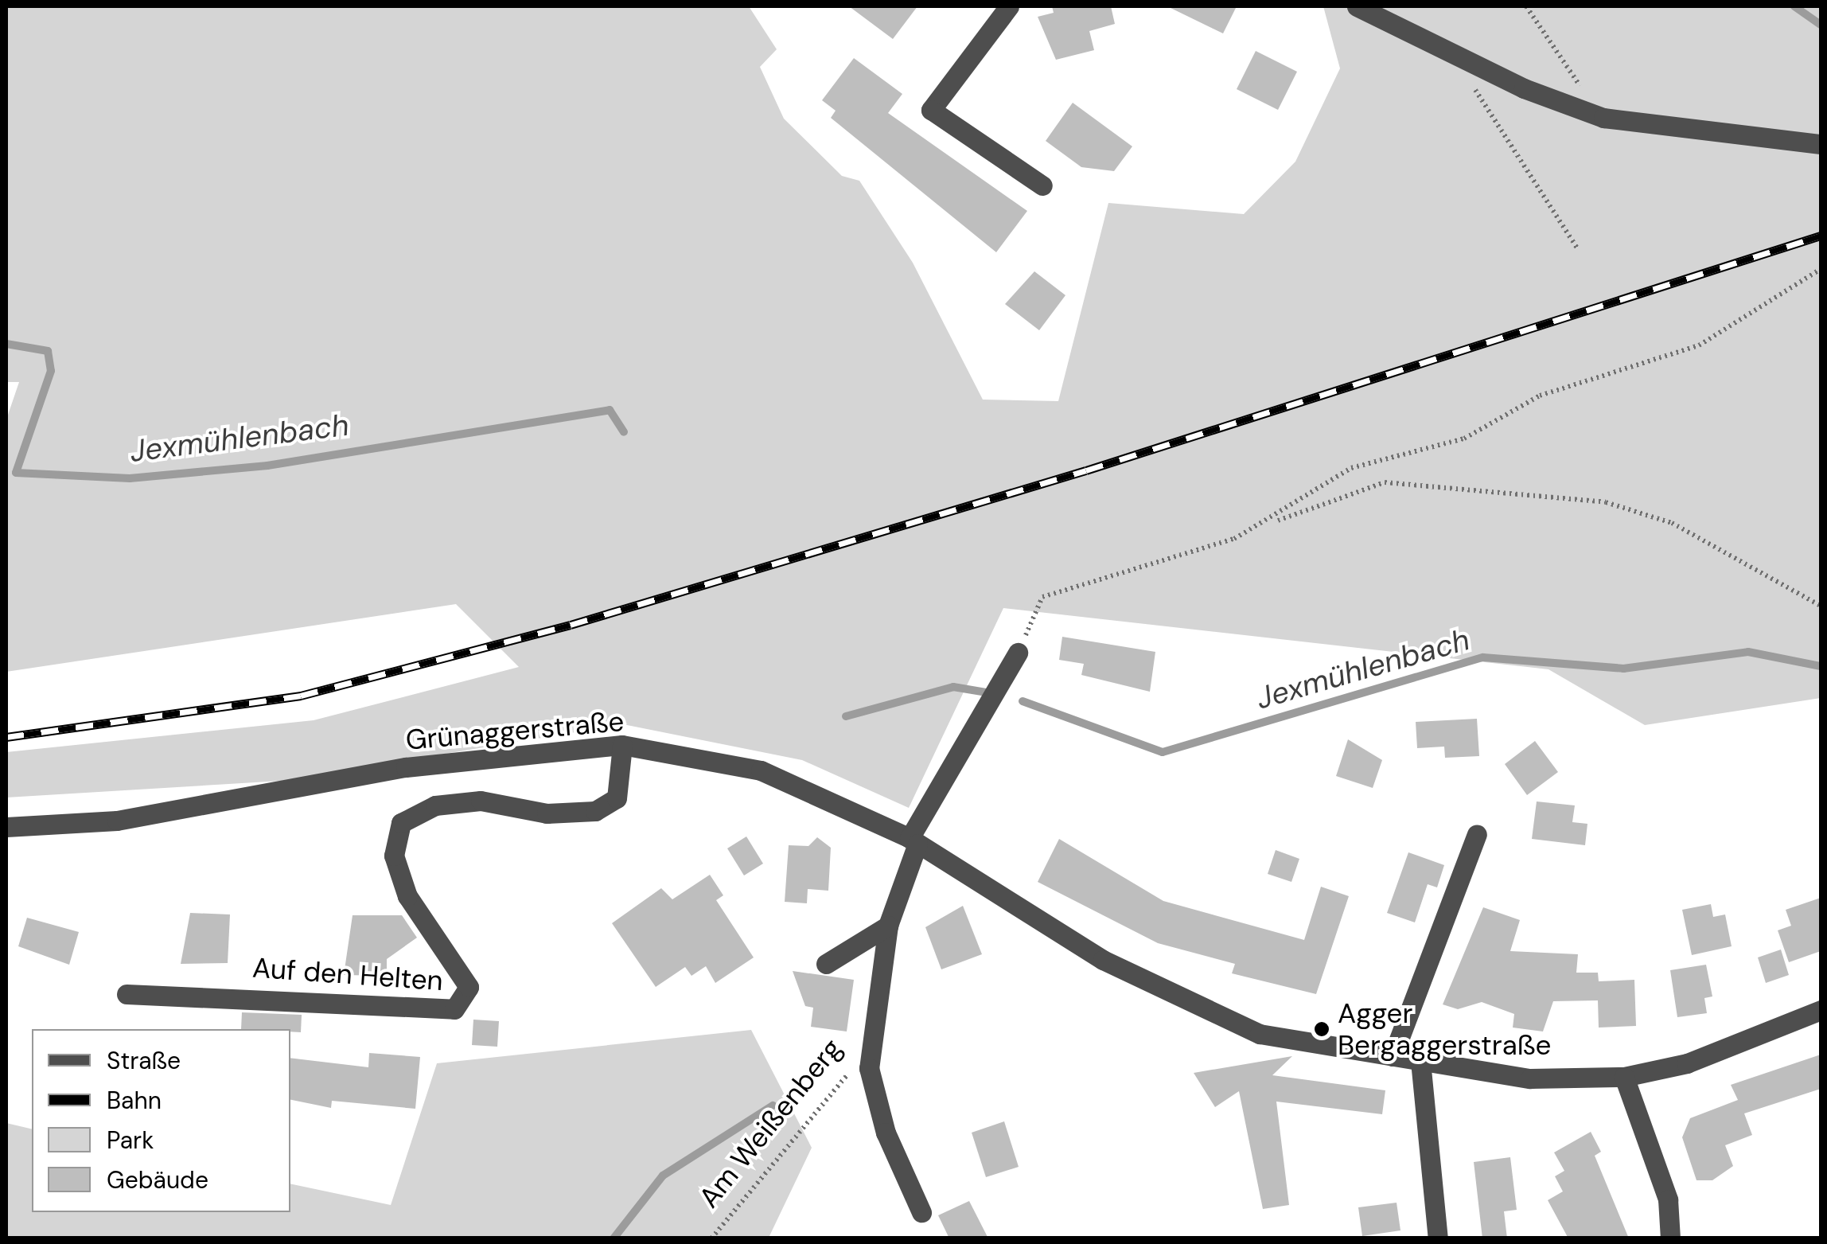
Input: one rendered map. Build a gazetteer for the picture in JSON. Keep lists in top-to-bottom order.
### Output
{
  "streets": {
    "street": ["Grünaggerstraße", "Auf den Helten", "Am Weißenberg"]
  },
  "crossings": [
    ["Grünaggerstraße", "Auf den Helten"],
    ["Grünaggerstraße", "Am Weißenberg"]
  ],
  "water": ["Jexmühlenbach"],
  "places": ["Agger Bergaggerstraße"],
  "legend": [
    "Straße",
    "Bahn",
    "Park",
    "Gebäude"
  ]
}
